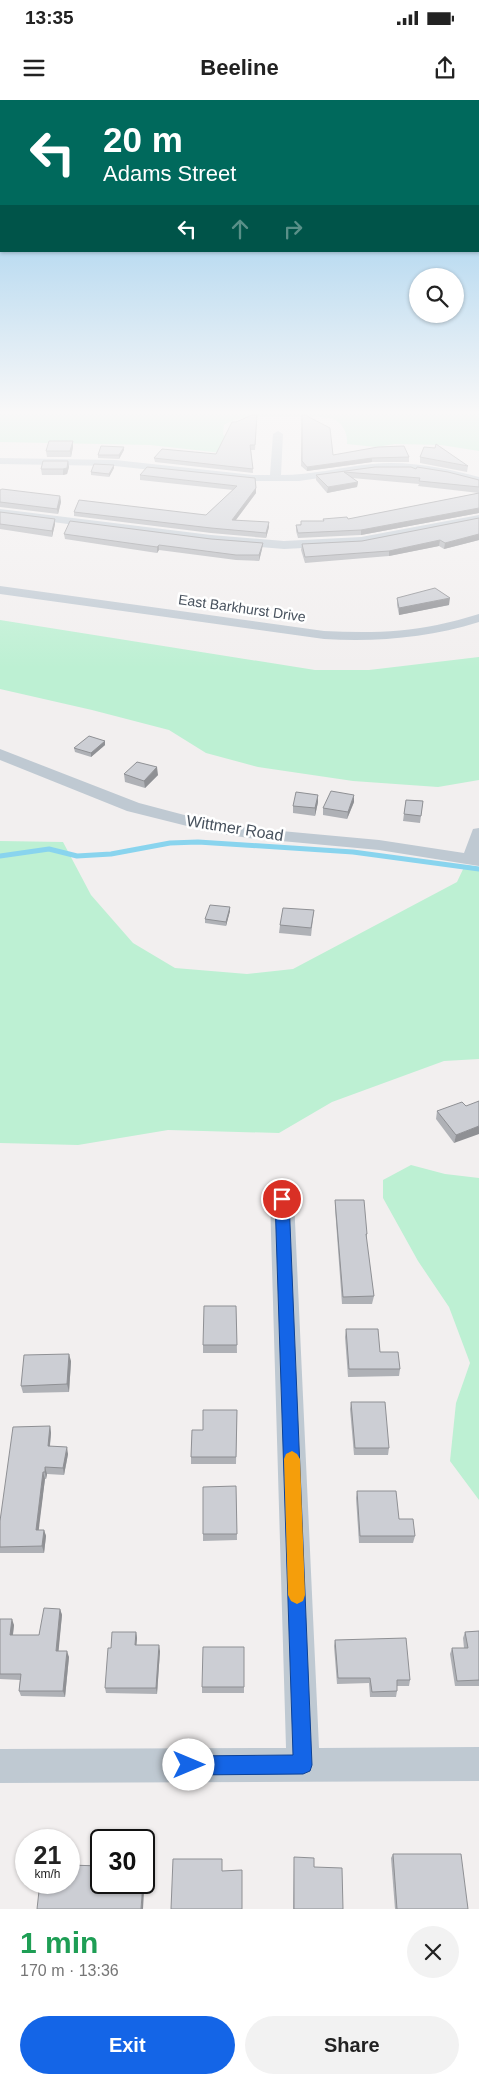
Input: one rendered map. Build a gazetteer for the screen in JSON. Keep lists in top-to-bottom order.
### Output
{
  "streets": {
    "street": ["East Barkhurst Drive", "Wittmer Road"]
  },
  "page": {
    "status": "13:35",
    "header": "Beeline",
    "turn": ["20 m", "Adams Street"],
    "speed": "21 km/h",
    "limit": "30",
    "heading": ["1 min", "170 m · 13:36"],
    "buttons": ["Exit", "Share"]
  }
}
